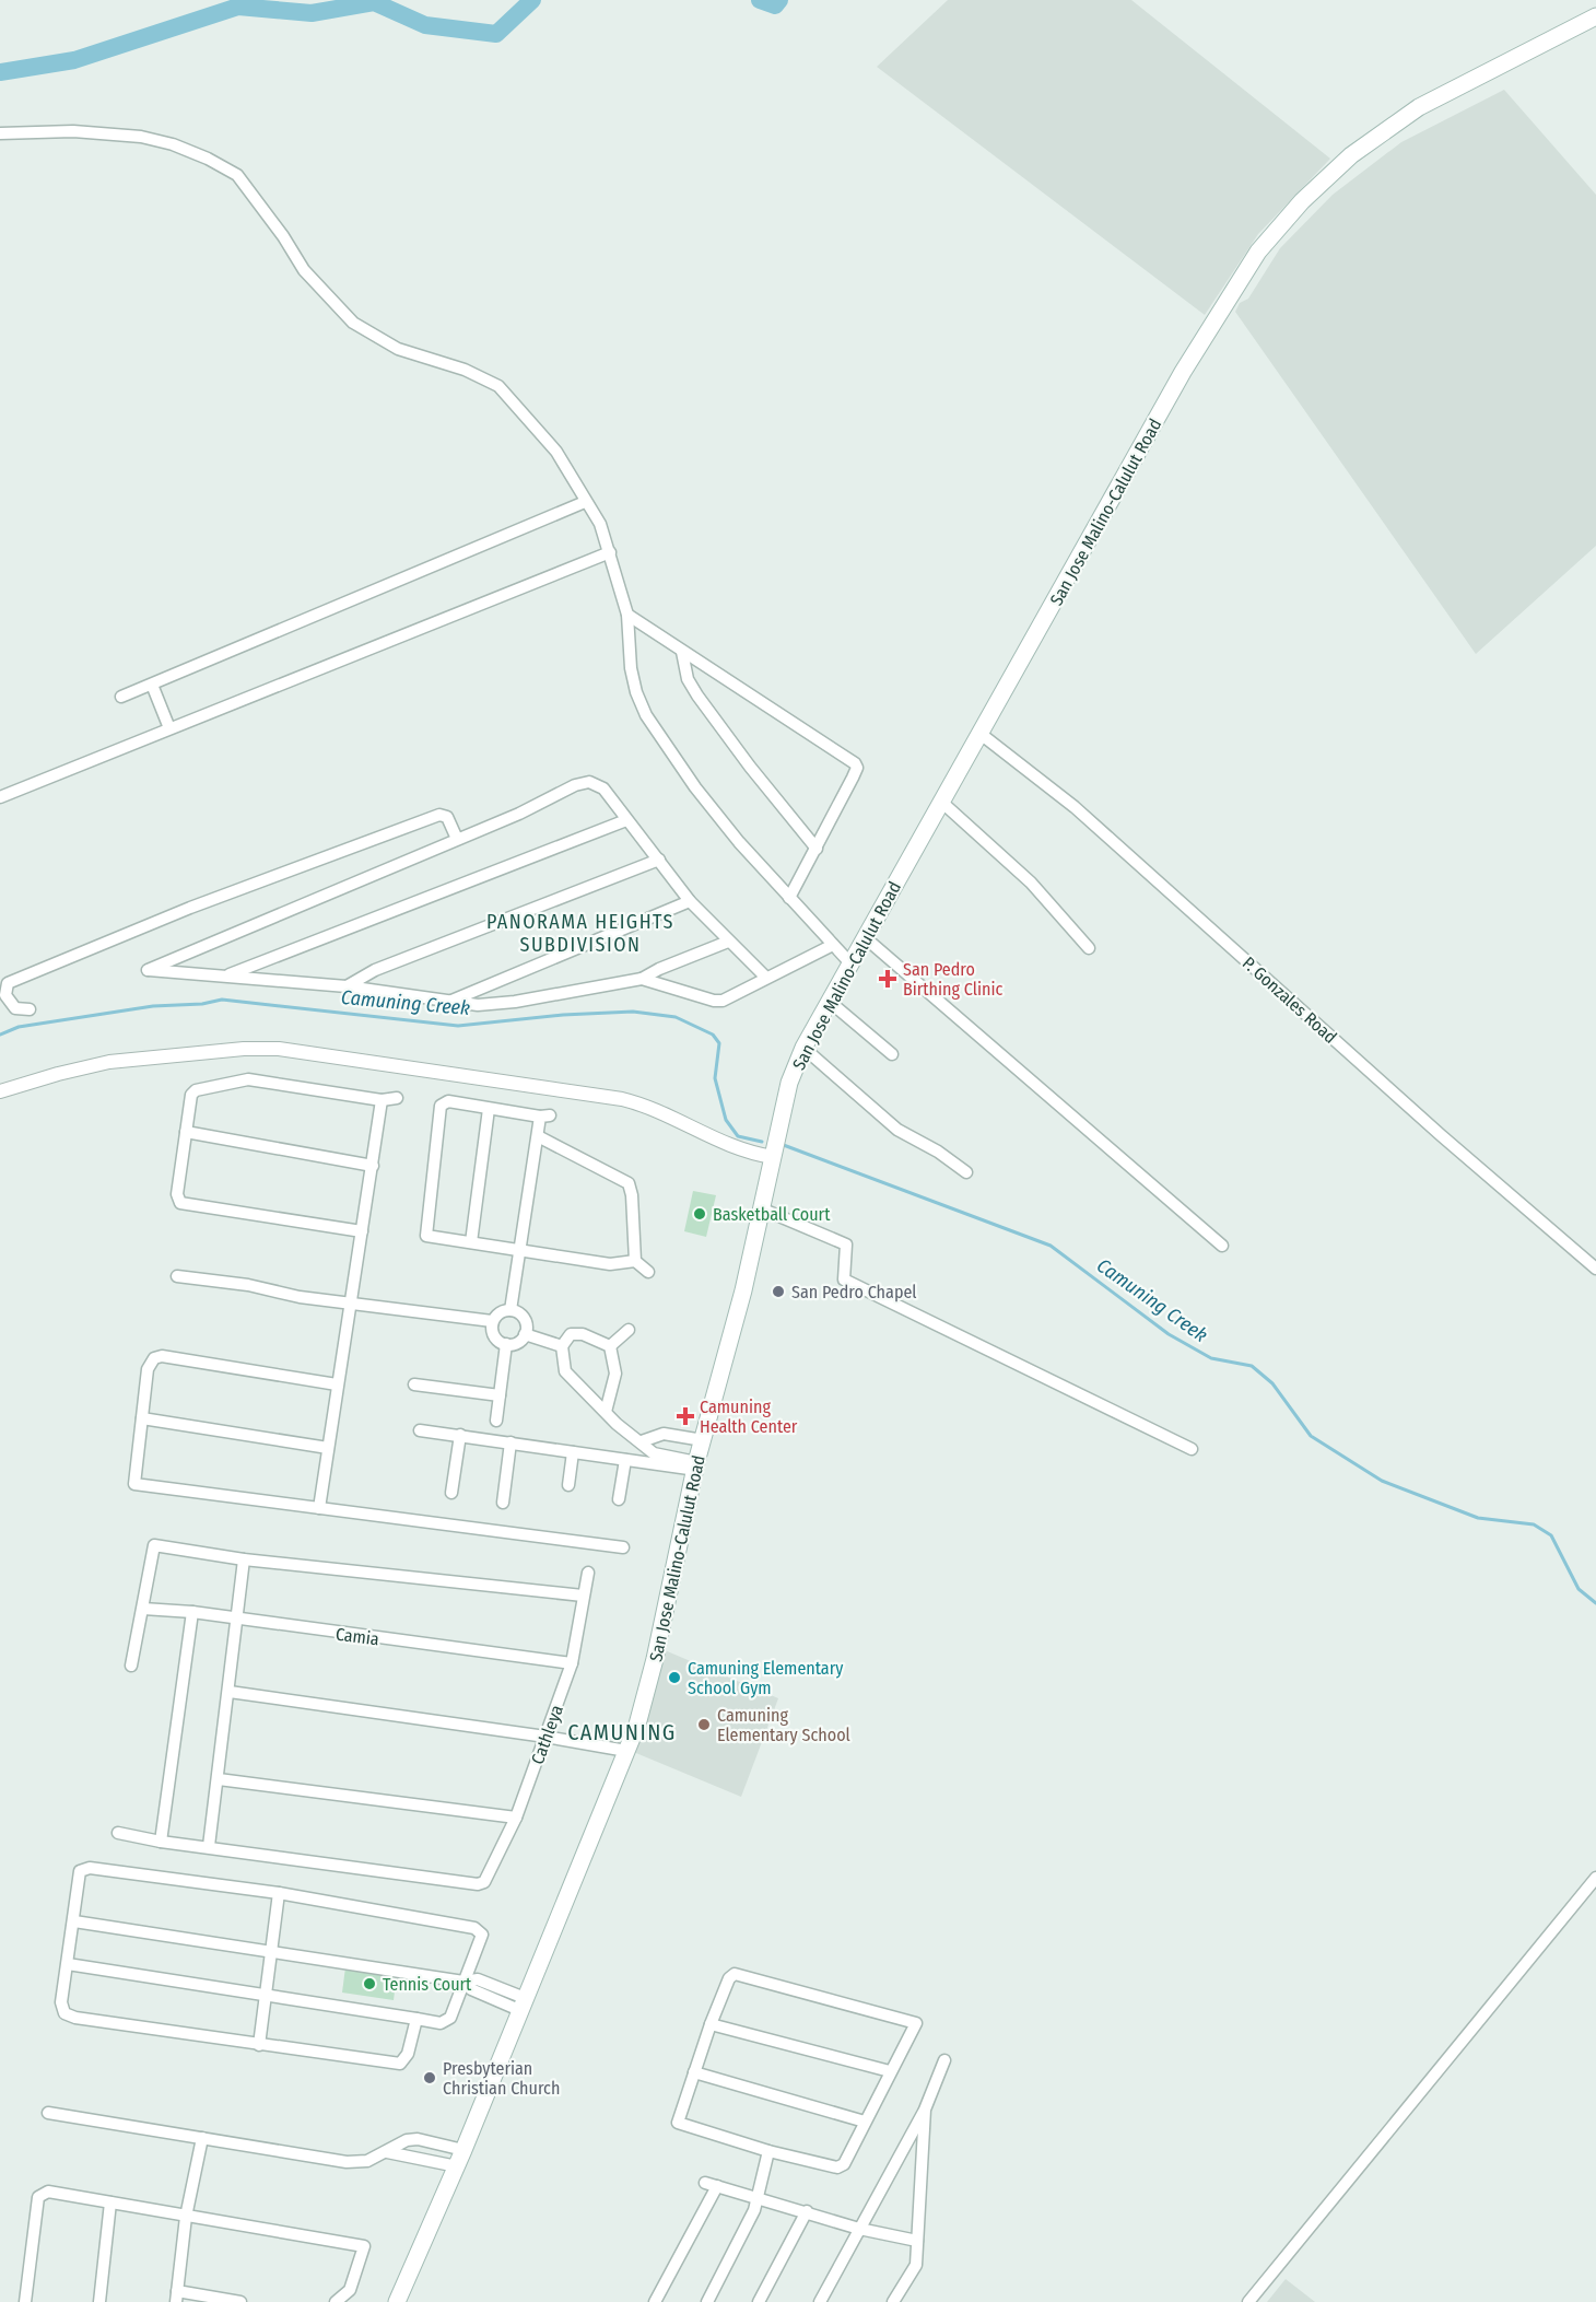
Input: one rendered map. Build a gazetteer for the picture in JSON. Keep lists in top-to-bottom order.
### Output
{
  "streets": {
    "main road": ["San Jose Malino-Calulut Road"],
    "street": ["P. Gonzales Road", "Camia", "Cathleya"]
  },
  "crossings": [
    ["San Jose Malino-Calulut Road", "P. Gonzales Road"],
    ["Camia", "Cathleya"]
  ],
  "districts": ["PANORAMA HEIGHTS SUBDIVISION", "CAMUNING"],
  "water": ["Camuning Creek"],
  "places": {
    "health": ["San Pedro Birthing Clinic", "Camuning Health Center"],
    "other": [
      "Basketball Court",
      "San Pedro Chapel",
      "Camuning Elementary School Gym",
      "Camuning Elementary School",
      "Tennis Court",
      "Presbyterian Christian Church"
    ]
  }
}
